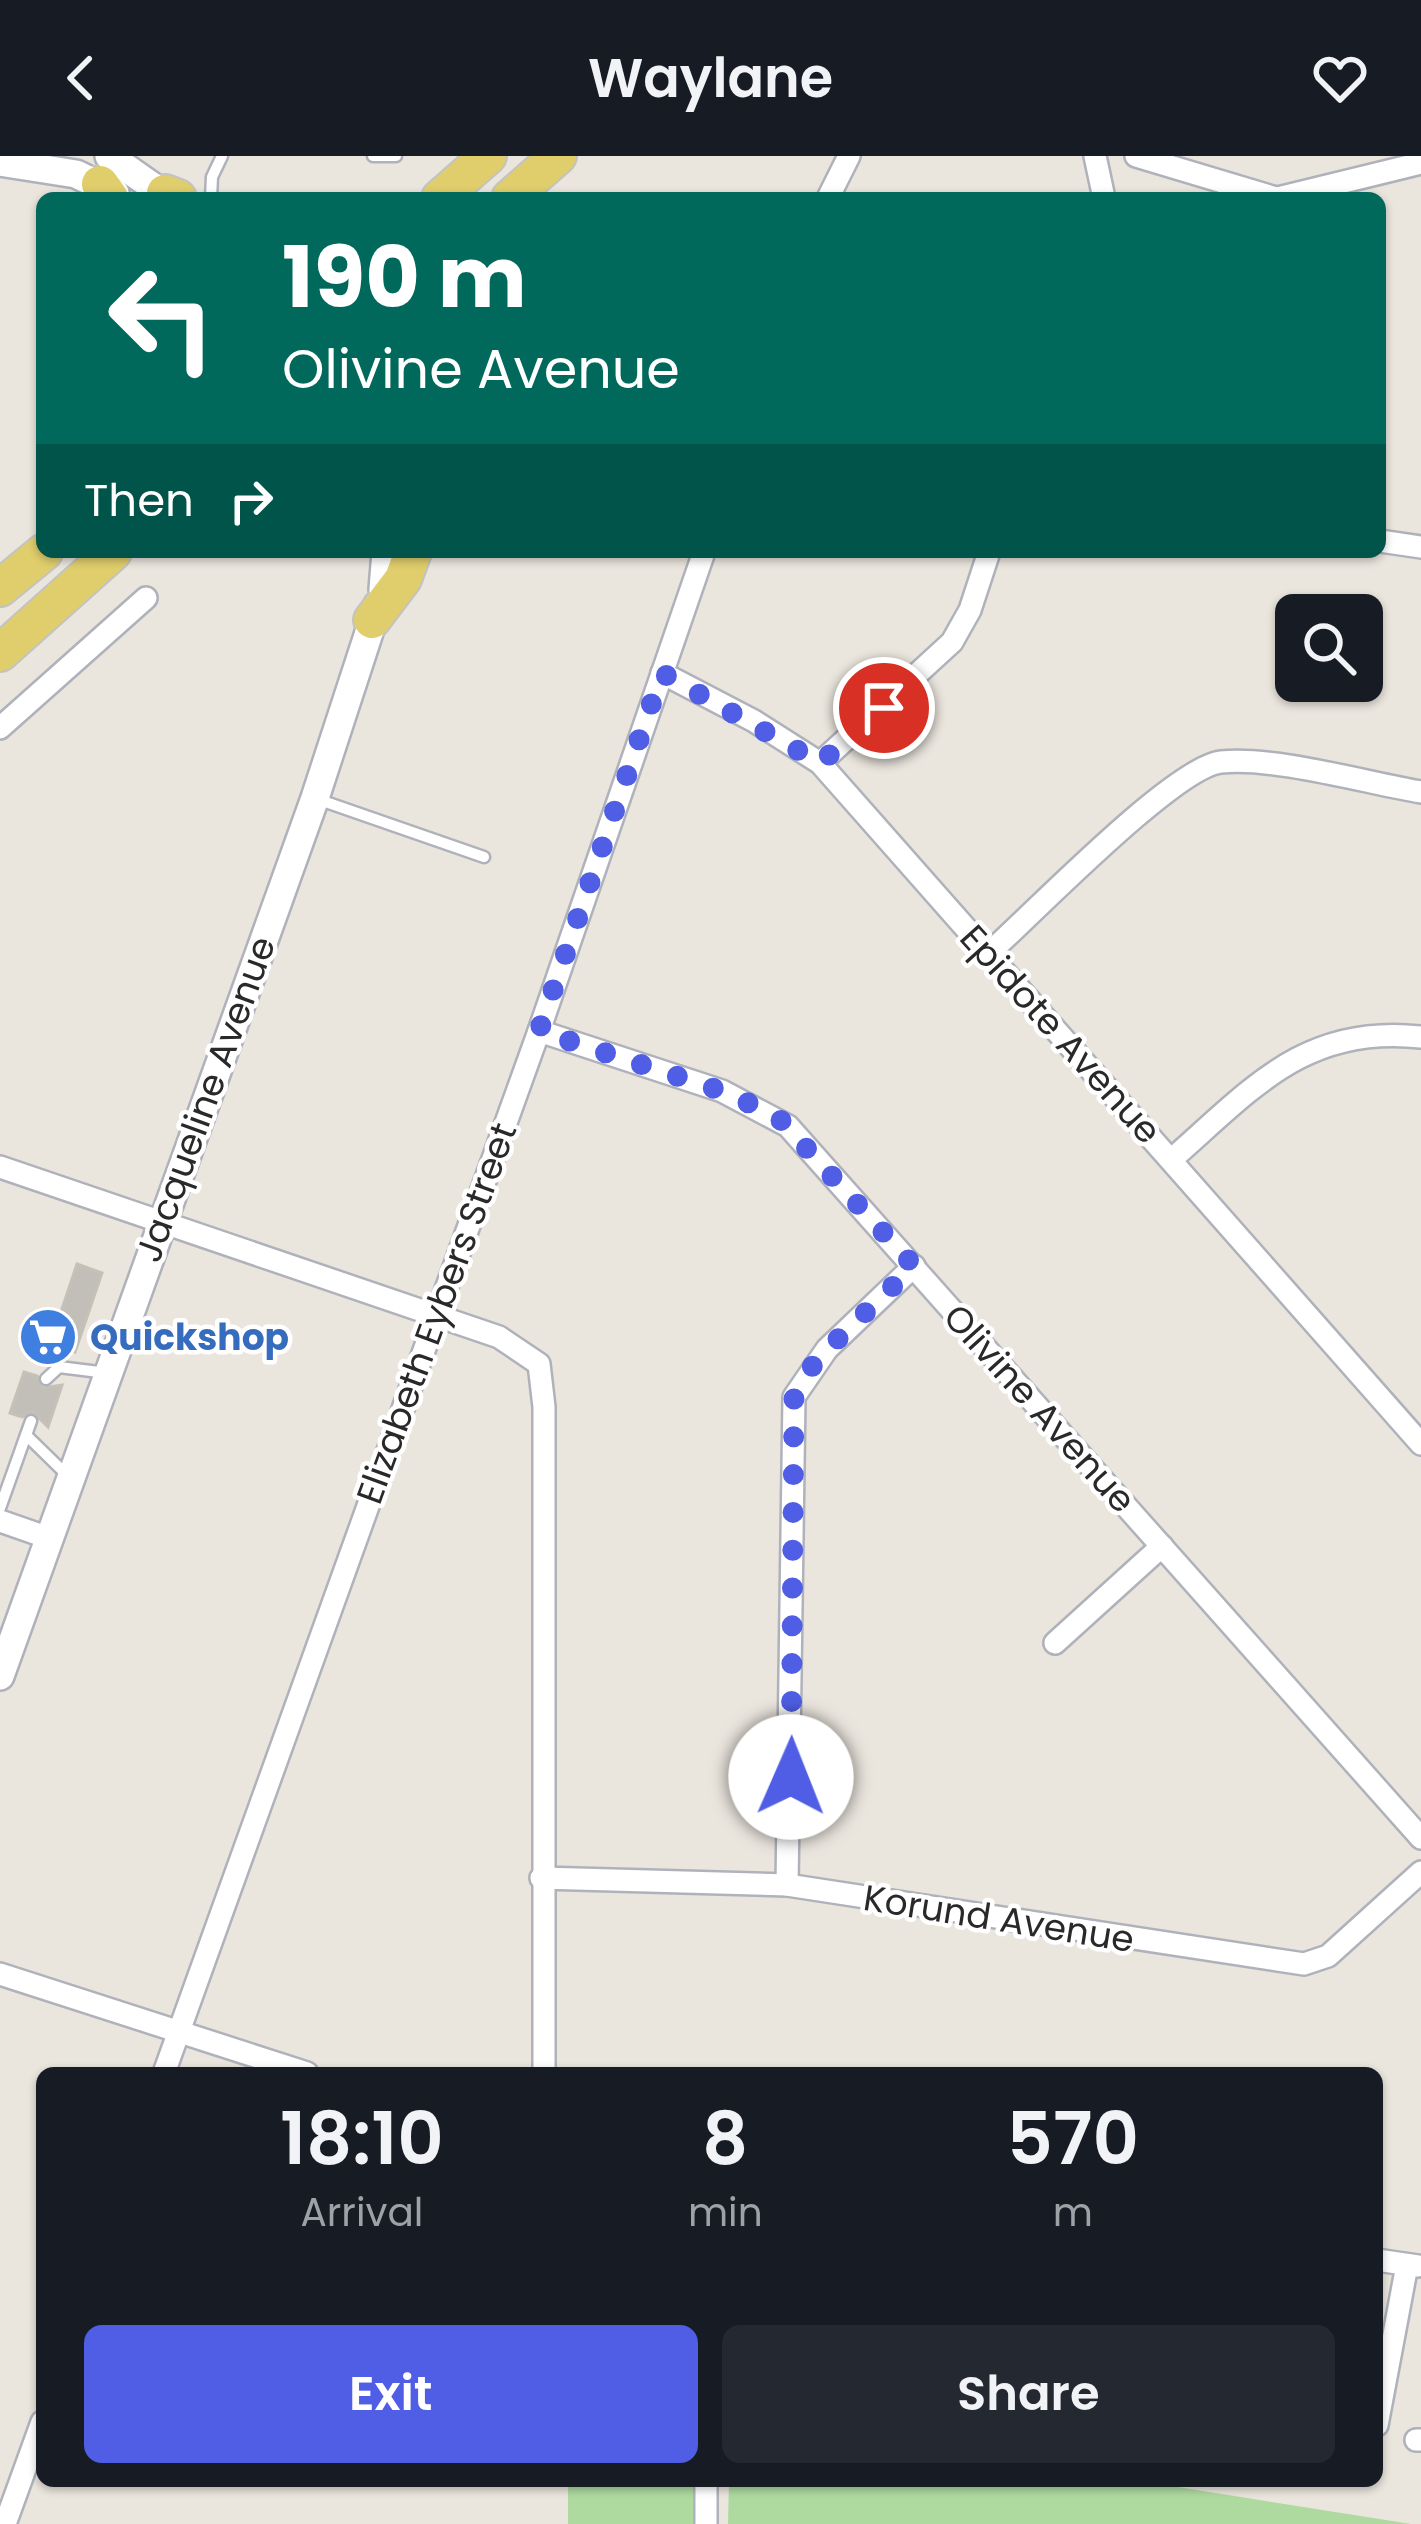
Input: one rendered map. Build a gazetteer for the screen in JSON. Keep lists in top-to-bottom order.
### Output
{
  "streets": {
    "street": [
      "Epidote Avenue",
      "Jacqueline Avenue",
      "Elizabeth Eybers Street",
      "Olivine Avenue",
      "Korund Avenue"
    ]
  },
  "crossings": [
    ["Epidote Avenue", "Elizabeth Eybers Street"],
    ["Elizabeth Eybers Street", "Olivine Avenue"]
  ],
  "places": {
    "supermarket": ["Quickshop"]
  },
  "page": {
    "header": "Waylane",
    "turn": ["190 m", "Olivine Avenue"],
    "then": "Then",
    "eta": [
      "18:10",
      "Arrival",
      "8",
      "min",
      "570",
      "m"
    ],
    "buttons": ["Exit", "Share"]
  }
}
